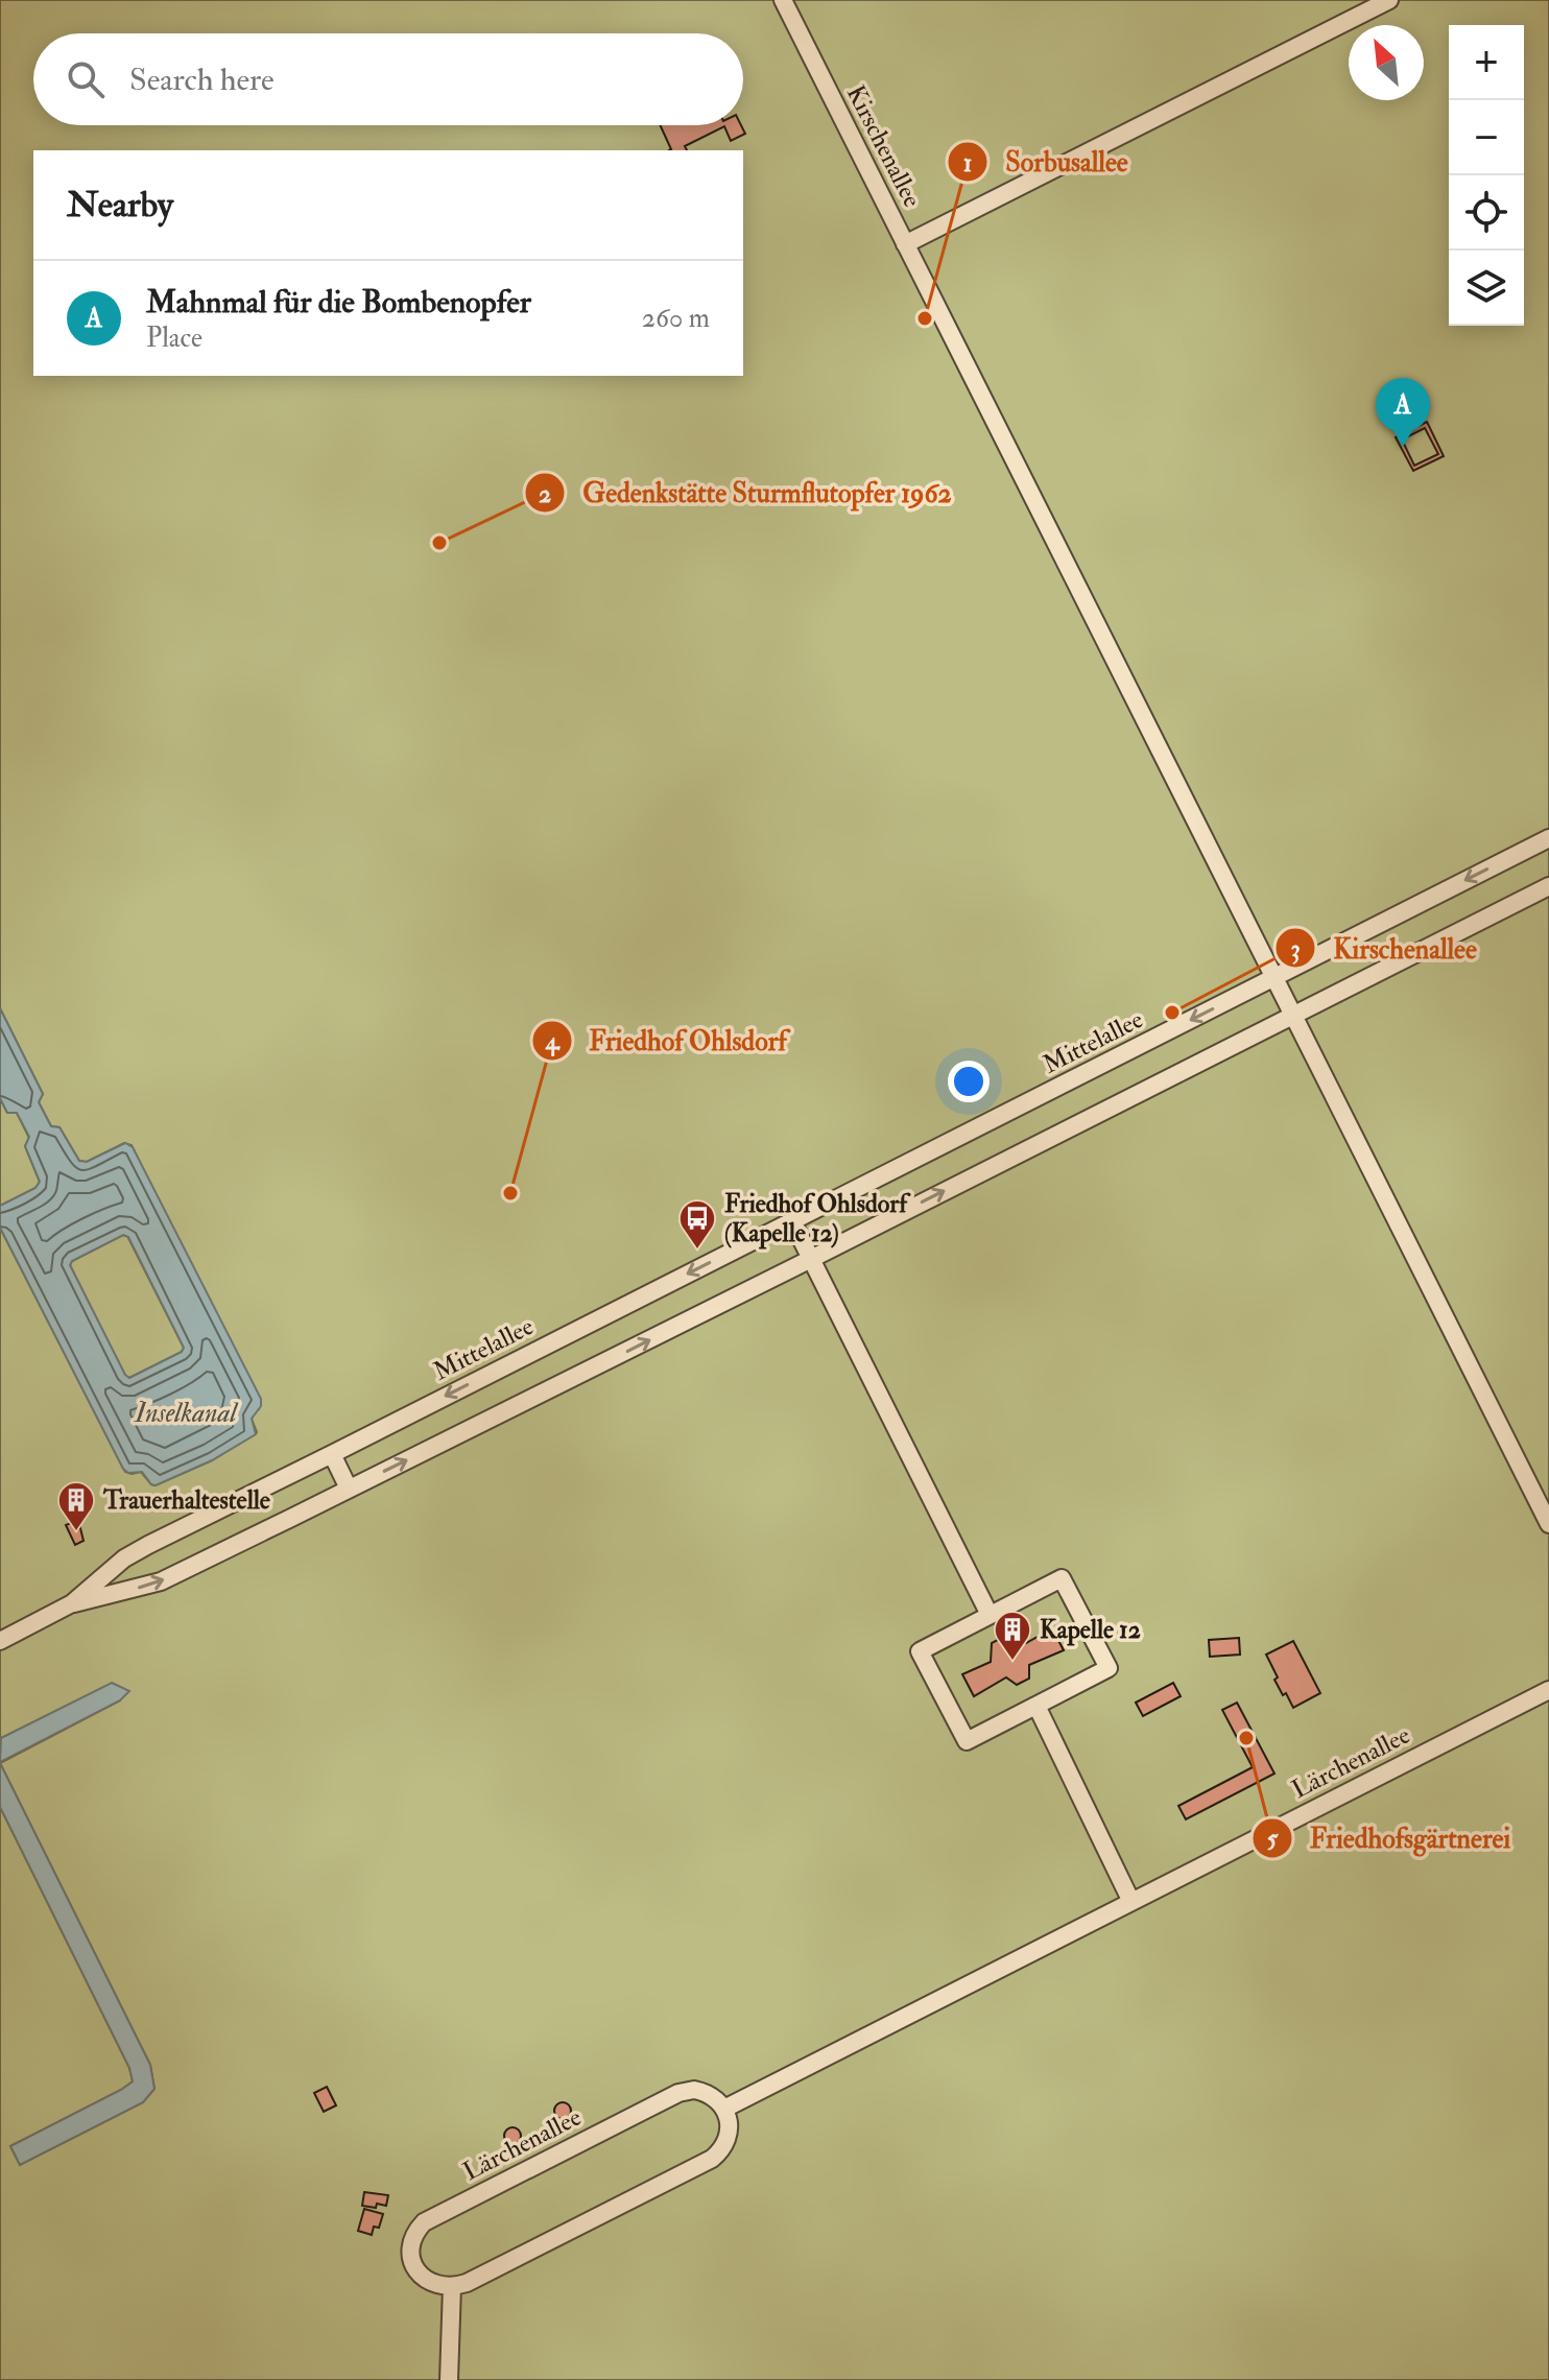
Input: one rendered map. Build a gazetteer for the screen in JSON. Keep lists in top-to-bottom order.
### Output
{
  "streets": {
    "street": ["Kirschenallee", "Mittelallee", "Lärchenallee"]
  },
  "crossings": [
    ["Kirschenallee", "Mittelallee"]
  ],
  "water": ["Inselkanal"],
  "places": {
    "other": [
      "Sorbusallee",
      "Gedenkstätte Sturmflutopfer 1962",
      "Kirschenallee",
      "Friedhof Ohlsdorf",
      "Friedhofsgärtnerei"
    ],
    "bus stop": ["Friedhof Ohlsdorf (Kapelle 12)"],
    "building": ["Trauerhaltestelle", "Kapelle 12"]
  },
  "north": "top left",
  "page": {
    "map_buttons": ["+", "−"],
    "search": "Search here",
    "heading": "Nearby",
    "list": [
      {
        "mark": "A",
        "name": "Mahnmal für die Bombenopfer",
        "note": "Place",
        "value": "260 m"
      }
    ],
    "pins": "A"
  }
}
